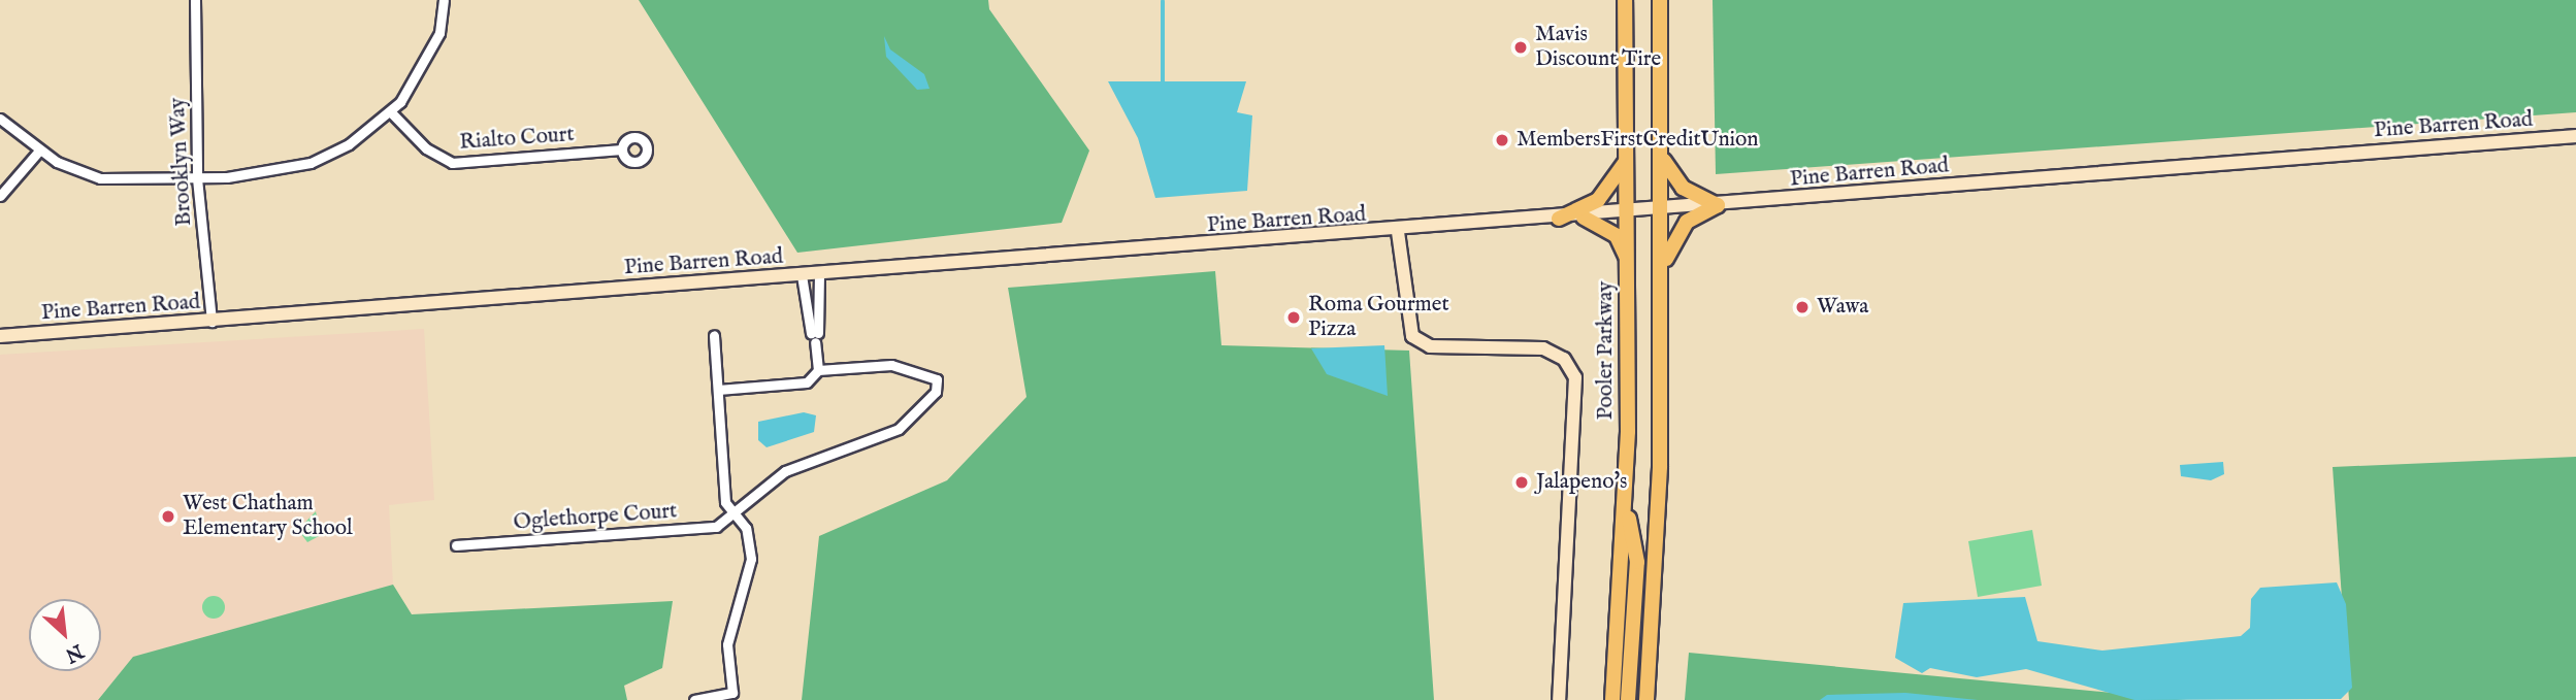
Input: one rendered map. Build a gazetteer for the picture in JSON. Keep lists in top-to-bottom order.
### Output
{
  "streets": {
    "main road": ["Pine Barren Road", "Pooler Parkway"],
    "street": ["Rialto Court", "Brooklyn Way", "Oglethorpe Court"]
  },
  "crossings": [
    ["Pine Barren Road", "Brooklyn Way"],
    ["Pine Barren Road", "Pooler Parkway"]
  ],
  "places": [
    "Mavis Discount Tire",
    "MembersFirstCreditUnion",
    "Wawa",
    "Roma Gourmet Pizza",
    "Jalapeno's",
    "West Chatham Elementary School"
  ],
  "north": "bottom right"
}
